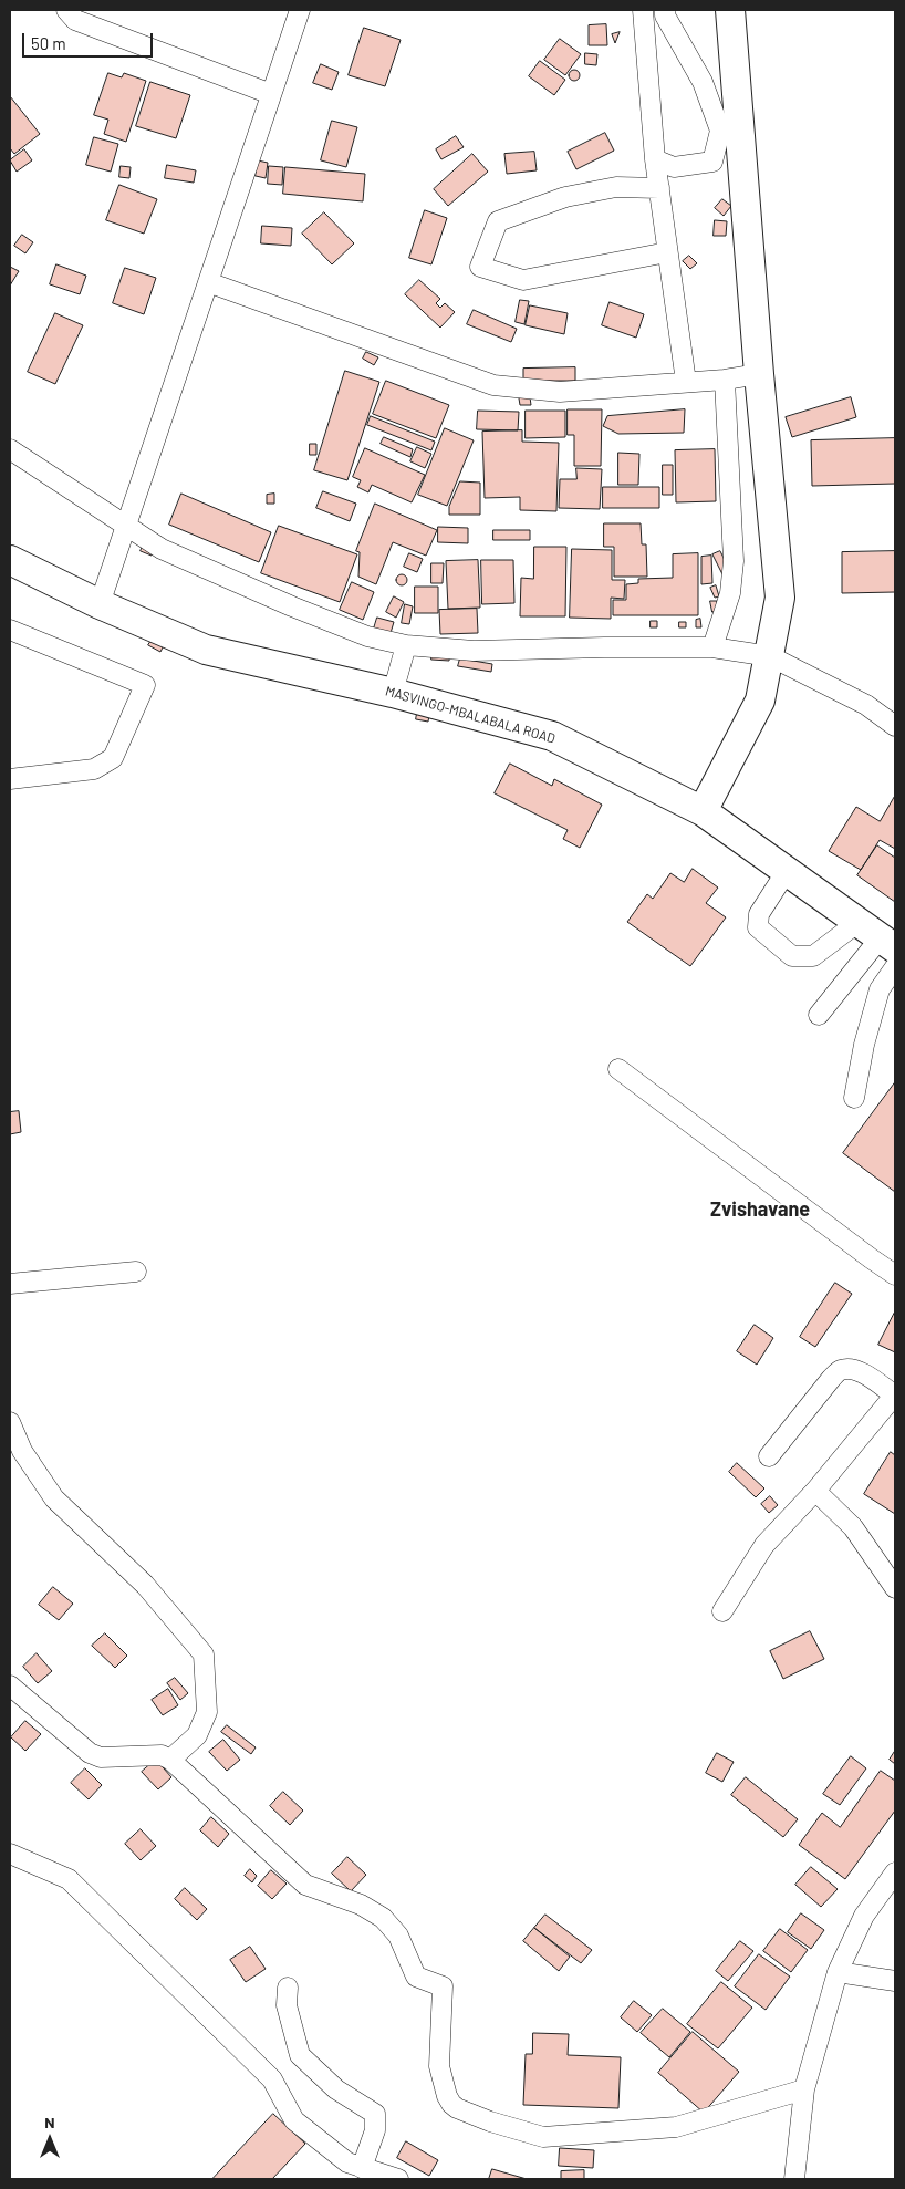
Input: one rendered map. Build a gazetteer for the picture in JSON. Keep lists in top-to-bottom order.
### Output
{
  "streets": {
    "highway": ["MASVINGO-MBALABALA ROAD"]
  },
  "districts": ["Zvishavane"],
  "scale_bar": "50 m",
  "north": "top"
}
